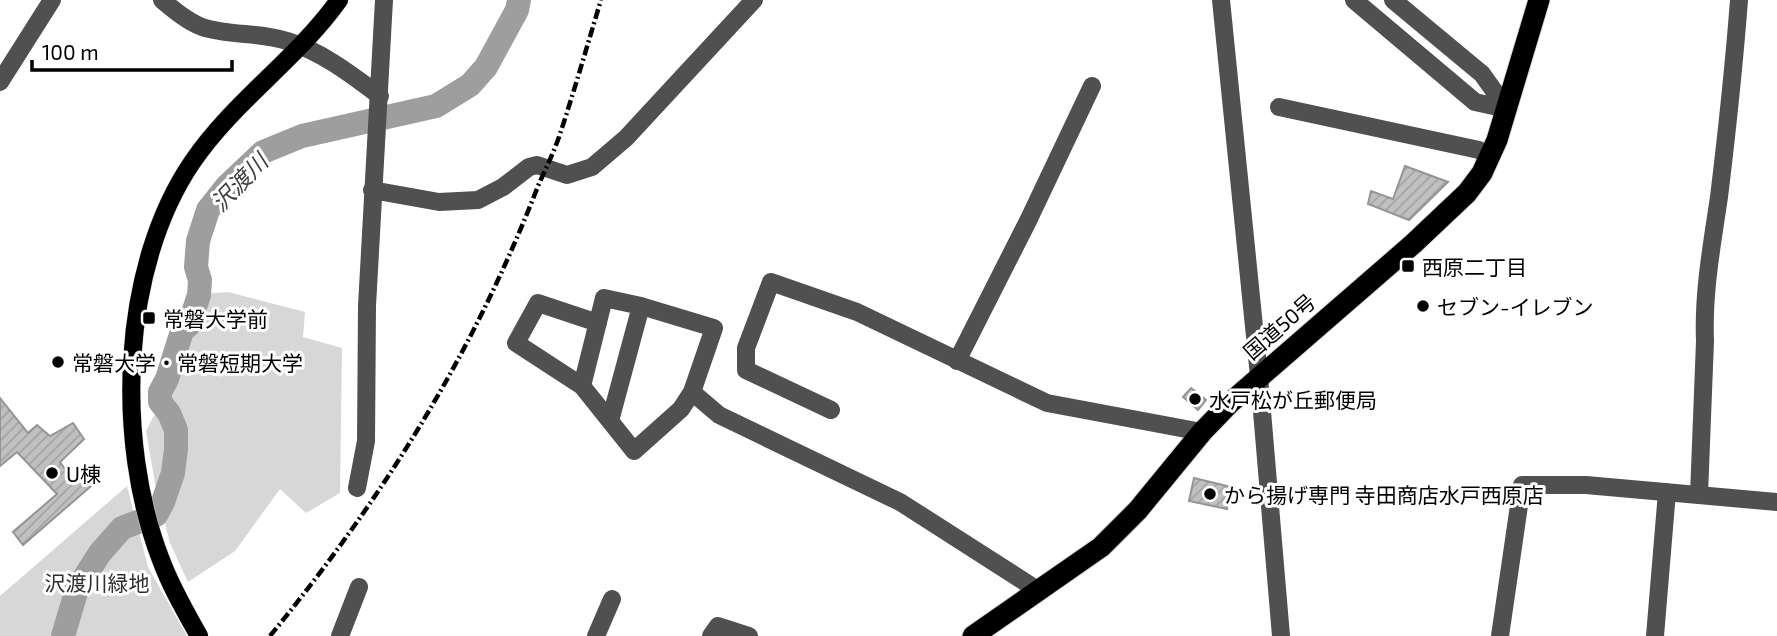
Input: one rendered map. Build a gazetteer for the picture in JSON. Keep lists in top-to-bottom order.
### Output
{
  "streets": {
    "highway": ["国道50号"]
  },
  "water": ["沢渡川"],
  "parks": ["沢渡川緑地"],
  "places": {
    "transit": ["西原二丁目", "常磐大学前"],
    "other": [
      "セブン-イレブン",
      "常磐大学・常磐短期大学",
      "水戸松が丘郵便局",
      "U棟",
      "から揚げ専門 寺田商店水戸西原店"
    ]
  },
  "scale_bar": "100 m"
}
